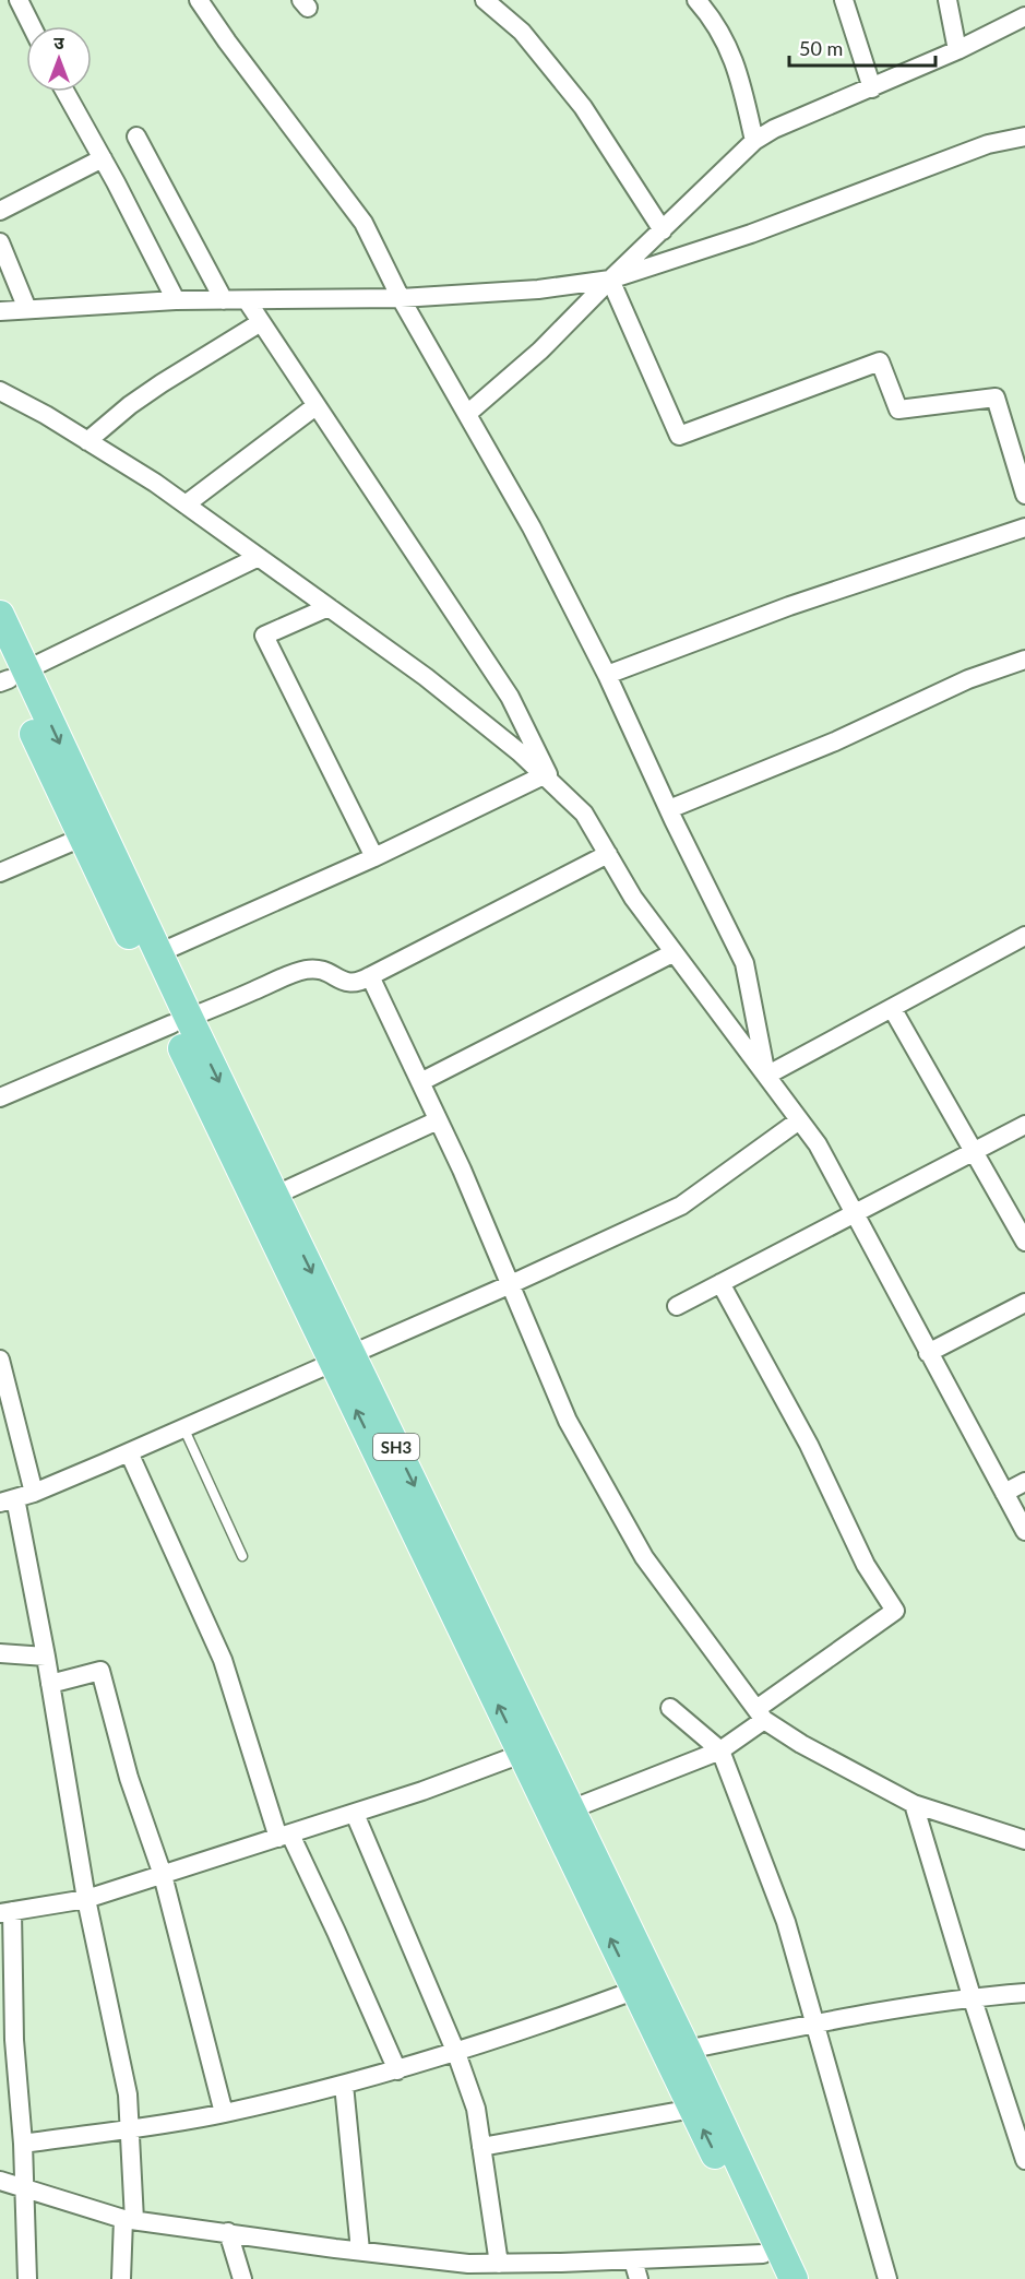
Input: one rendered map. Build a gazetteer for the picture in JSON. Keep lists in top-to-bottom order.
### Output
{
  "streets": {
    "main road": ["SH3"]
  },
  "scale_bar": "50 m",
  "north": "top"
}
